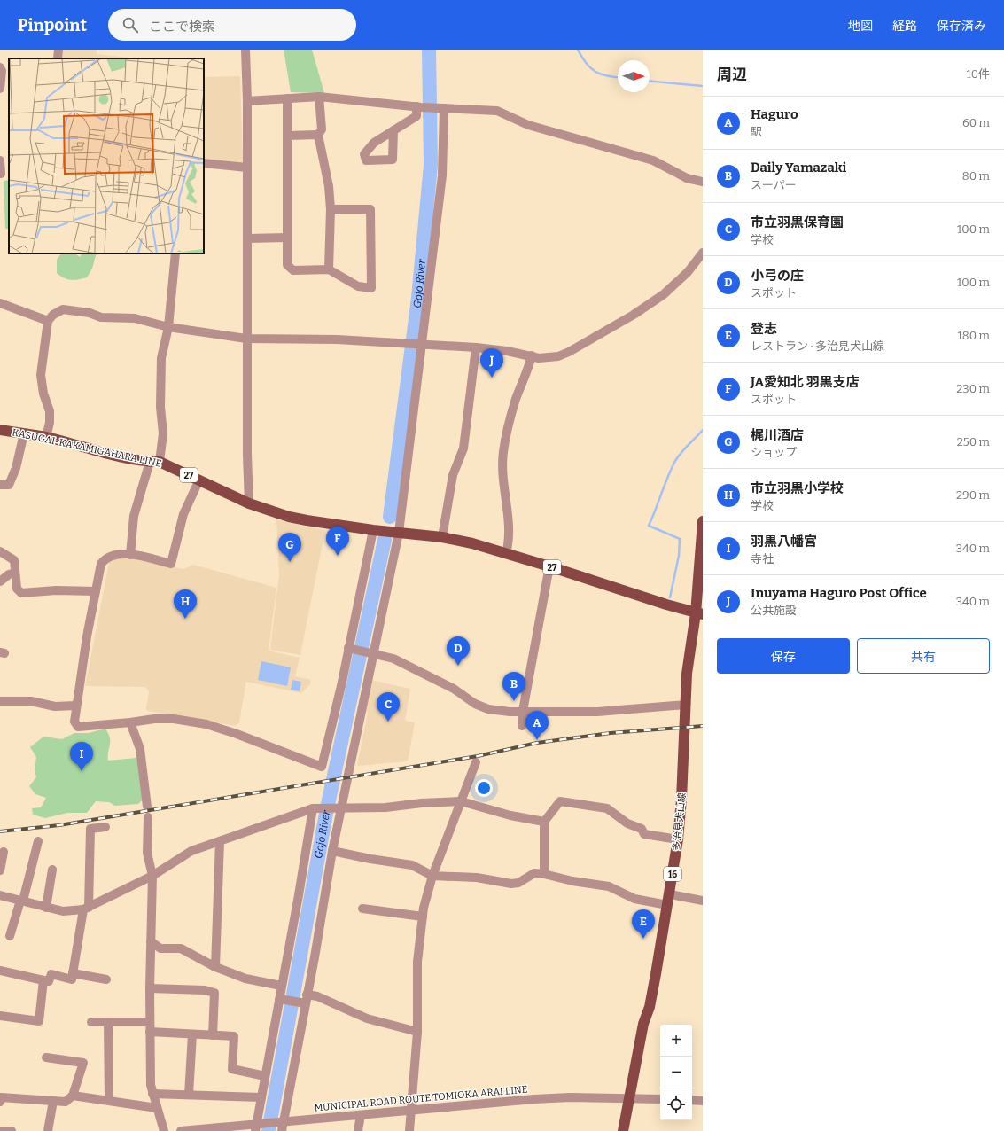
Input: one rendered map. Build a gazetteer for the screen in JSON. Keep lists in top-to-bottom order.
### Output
{
  "streets": {
    "main road": [
      "KASUGAI-KAKAMIGAHARA LINE",
      "27",
      "多治見犬山線",
      "16"
    ],
    "street": ["MUNICIPAL ROAD ROUTE TOMIOKA ARAI LINE"]
  },
  "crossings": [
    ["KASUGAI-KAKAMIGAHARA LINE", "多治見犬山線"],
    ["多治見犬山線", "MUNICIPAL ROAD ROUTE TOMIOKA ARAI LINE"]
  ],
  "water": ["Gojo River"],
  "north": "right",
  "page": {
    "header": "Pinpoint",
    "search": "ここで検索",
    "nav": ["地図", "経路", "保存済み"],
    "heading": ["周辺", "10件"],
    "list": [
      {
        "mark": "A",
        "name": "Haguro",
        "note": "駅",
        "value": "60 m"
      },
      {
        "mark": "B",
        "name": "Daily Yamazaki",
        "note": "スーパー",
        "value": "80 m"
      },
      {
        "mark": "C",
        "name": "市立羽黒保育園",
        "note": "学校",
        "value": "100 m"
      },
      {
        "mark": "D",
        "name": "小弓の庄",
        "note": "スポット",
        "value": "100 m"
      },
      {
        "mark": "E",
        "name": "登志",
        "note": "レストラン · 多治見犬山線",
        "value": "180 m"
      },
      {
        "mark": "F",
        "name": "JA愛知北 羽黒支店",
        "note": "スポット",
        "value": "230 m"
      },
      {
        "mark": "G",
        "name": "梶川酒店",
        "note": "ショップ",
        "value": "250 m"
      },
      {
        "mark": "H",
        "name": "市立羽黒小学校",
        "note": "学校",
        "value": "290 m"
      },
      {
        "mark": "I",
        "name": "羽黒八幡宮",
        "note": "寺社",
        "value": "340 m"
      },
      {
        "mark": "J",
        "name": "Inuyama Haguro Post Office",
        "note": "公共施設",
        "value": "340 m"
      }
    ],
    "pins": [
      "J",
      "F",
      "G",
      "H",
      "D",
      "B",
      "C",
      "A",
      "I",
      "E"
    ],
    "buttons": ["保存", "共有"],
    "map_buttons": ["+", "−"]
  }
}
